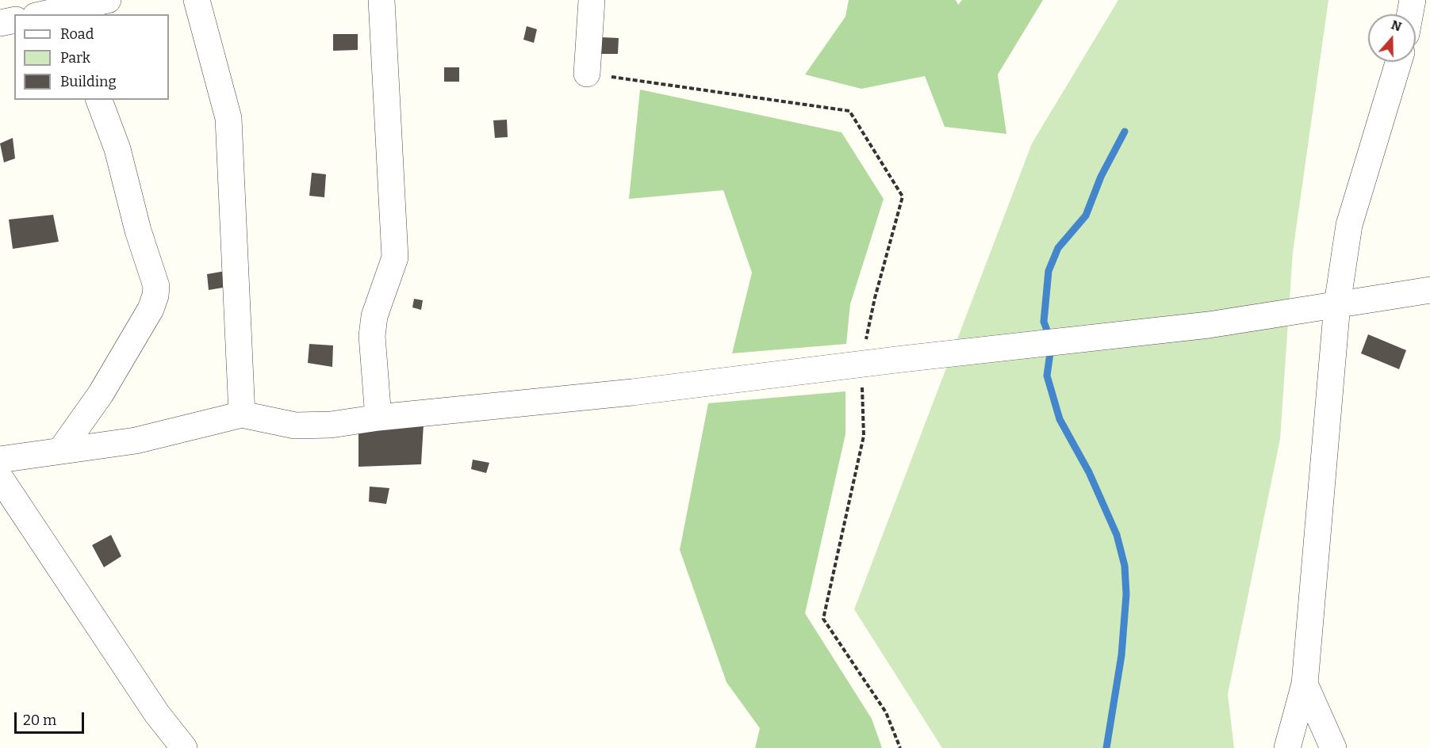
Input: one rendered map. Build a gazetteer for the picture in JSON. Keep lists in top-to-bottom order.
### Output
{
  "legend": ["Road", "Park", "Building"],
  "scale_bar": "20 m",
  "north": "top"
}
